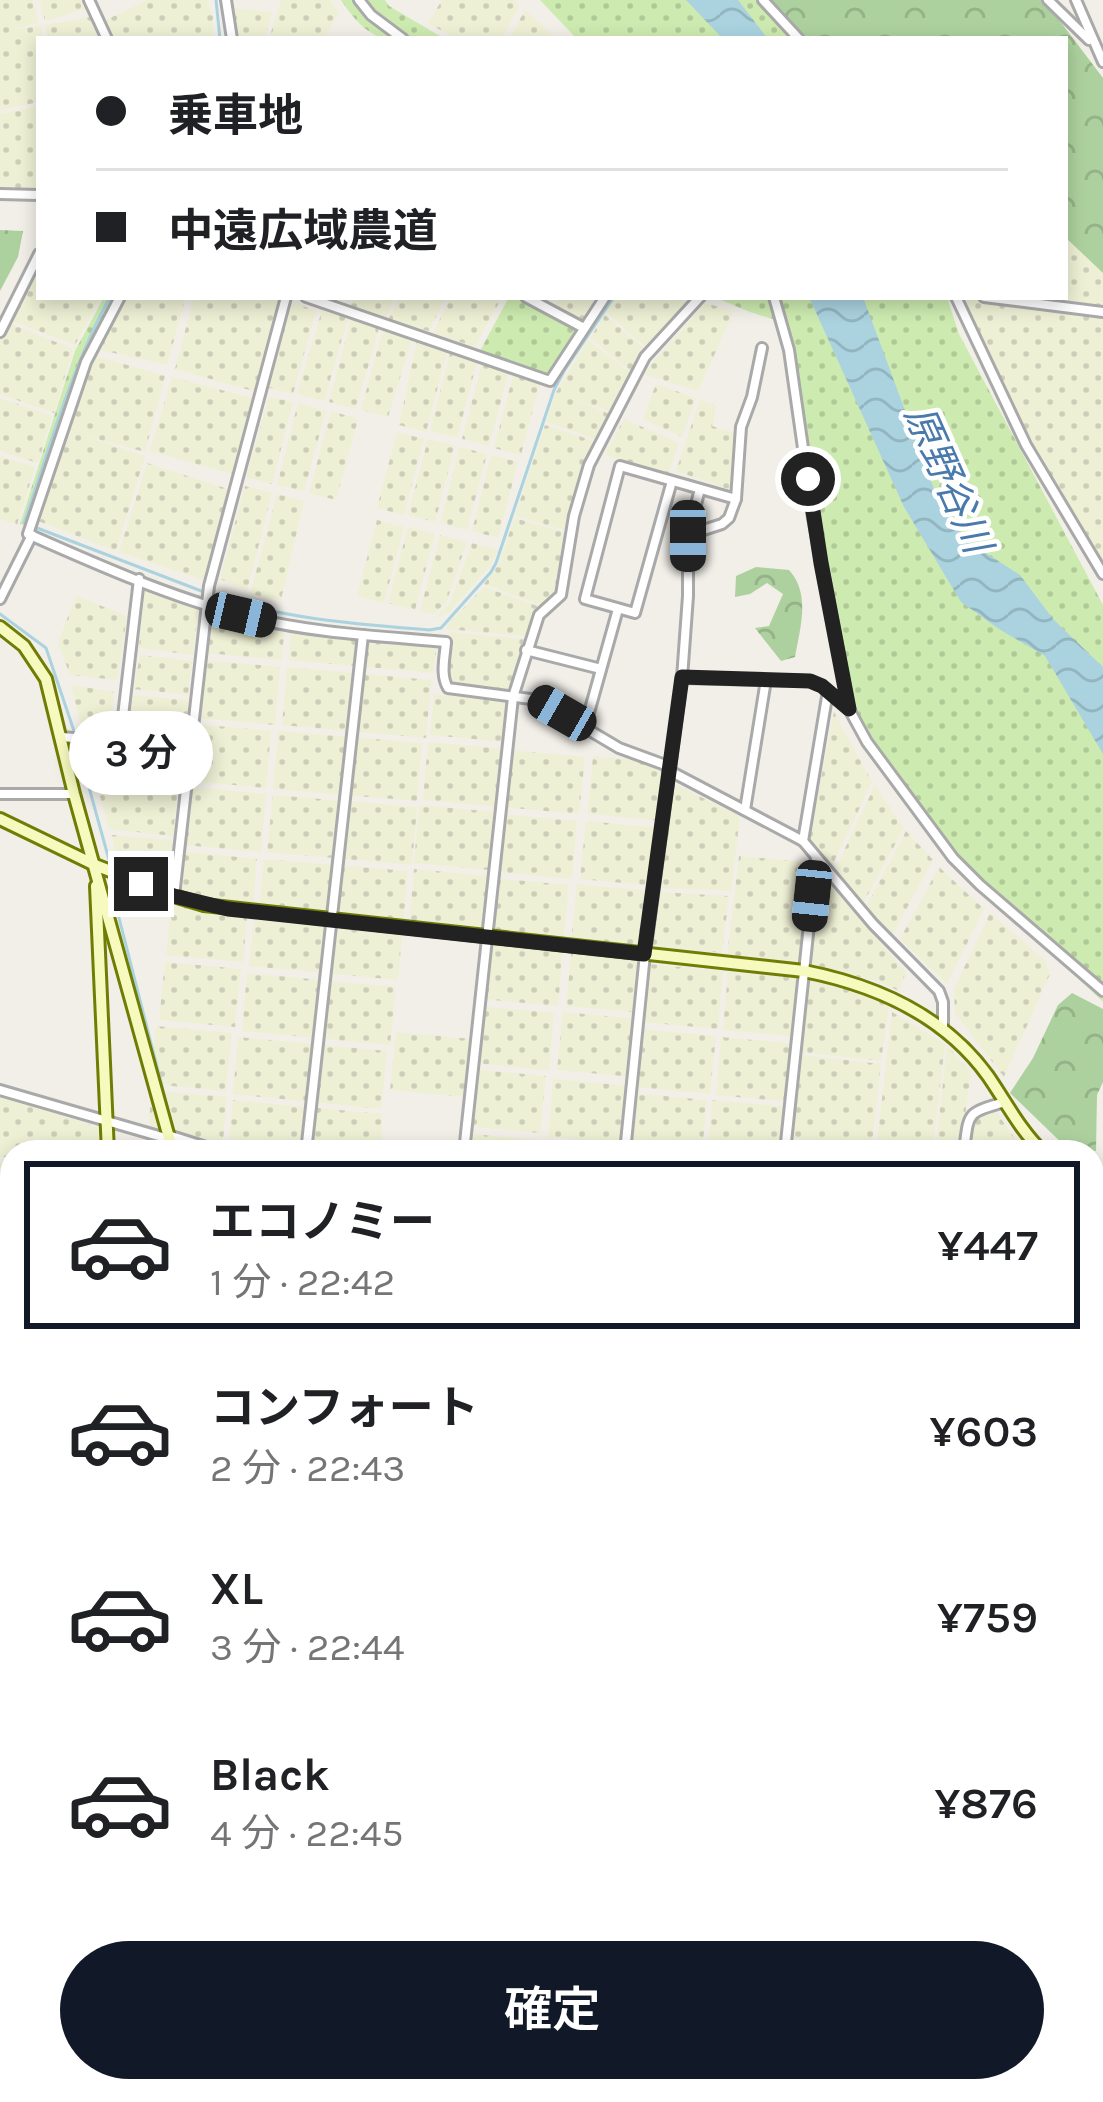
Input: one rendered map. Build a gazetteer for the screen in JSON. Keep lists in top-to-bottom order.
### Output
{
  "water": ["原野谷川"],
  "page": {
    "banner": ["乗車地", "中遠広域農道"],
    "bubble": "3 分",
    "list": [
      {
        "name": "エコノミー",
        "note": "1 分 · 22:42",
        "value": "¥447"
      },
      {
        "name": "コンフォート",
        "note": "2 分 · 22:43",
        "value": "¥603"
      },
      {
        "name": "XL",
        "note": "3 分 · 22:44",
        "value": "¥759"
      },
      {
        "name": "Black",
        "note": "4 分 · 22:45",
        "value": "¥876"
      }
    ],
    "buttons": "確定"
  }
}
